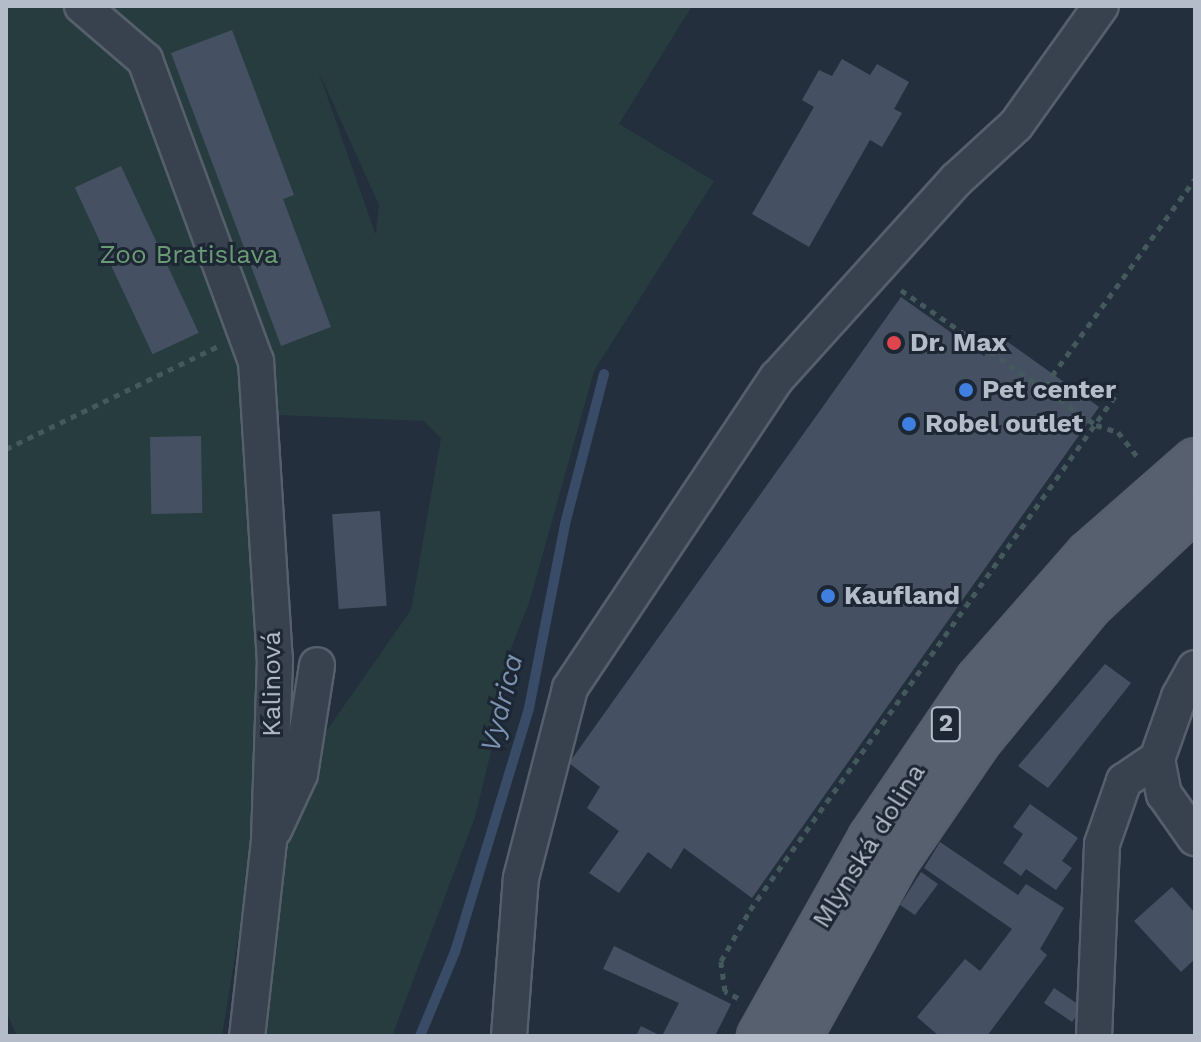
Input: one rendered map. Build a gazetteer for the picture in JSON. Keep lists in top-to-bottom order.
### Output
{
  "streets": {
    "main road": ["2", "Mlynská dolina"],
    "street": ["Kalinová"]
  },
  "water": ["Vydrica"],
  "parks": ["Zoo Bratislava"],
  "places": [
    "Dr. Max",
    "Pet center",
    "Robel outlet",
    "Kaufland"
  ]
}
